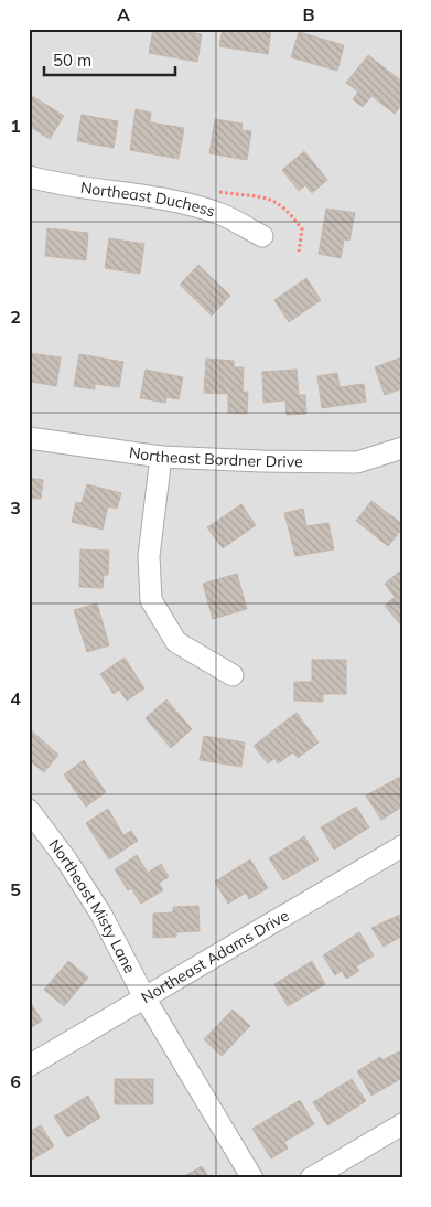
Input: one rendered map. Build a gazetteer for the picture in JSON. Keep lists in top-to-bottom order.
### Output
{
  "streets": {
    "street": [
      "Northeast Duchess",
      "Northeast Bordner Drive",
      "Northeast Misty Lane",
      "Northeast Adams Drive"
    ]
  },
  "crossings": [
    ["Northeast Misty Lane", "Northeast Adams Drive"]
  ],
  "scale_bar": "50 m",
  "grid": {
    "columns": ["A", "B"],
    "rows": [
      "1",
      "2",
      "3",
      "4",
      "5",
      "6"
    ]
  }
}
